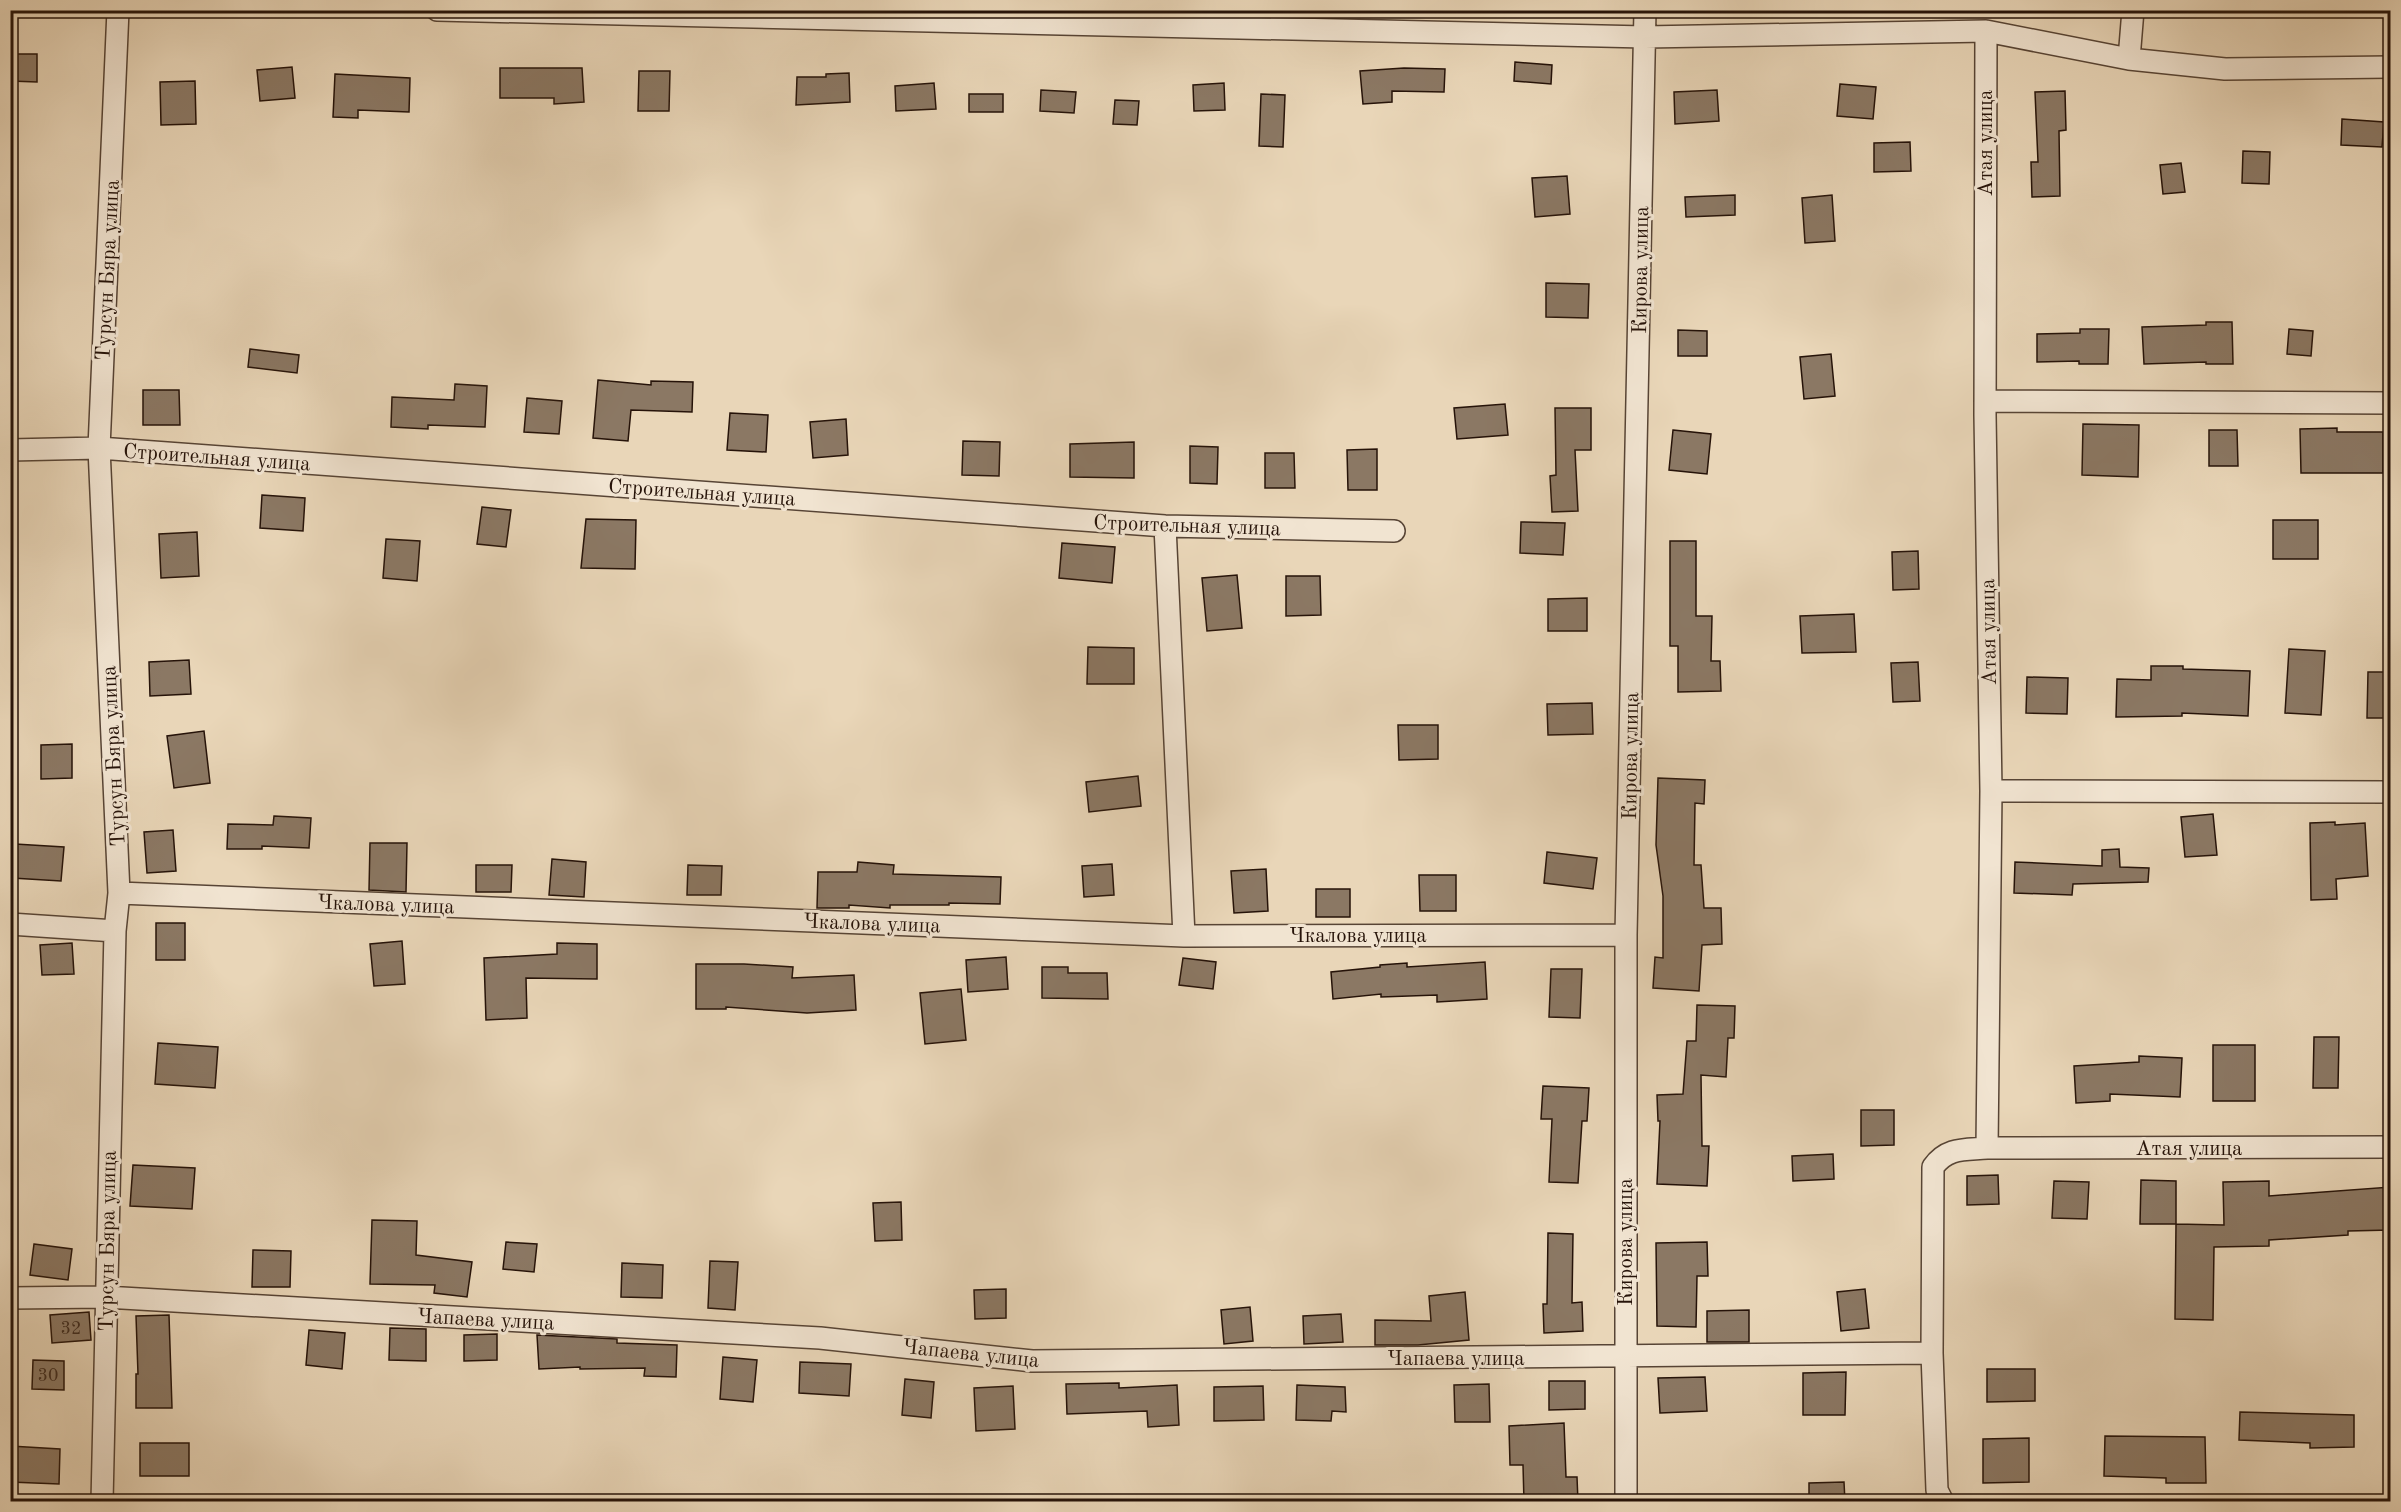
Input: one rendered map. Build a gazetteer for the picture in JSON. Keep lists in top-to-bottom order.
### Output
{
  "streets": {
    "street": [
      "Атая улица",
      "Турсун Бяра улица",
      "Кирова улица",
      "Строительная улица",
      "Чкалова улица",
      "Чапаева улица"
    ]
  },
  "crossings": [
    ["Атая улица", "Чапаева улица"],
    ["Турсун Бяра улица", "Строительная улица"],
    ["Турсун Бяра улица", "Чкалова улица"],
    ["Турсун Бяра улица", "Чапаева улица"],
    ["Кирова улица", "Чкалова улица"],
    ["Кирова улица", "Чапаева улица"]
  ],
  "house_numbers": ["32", "30"]
}
